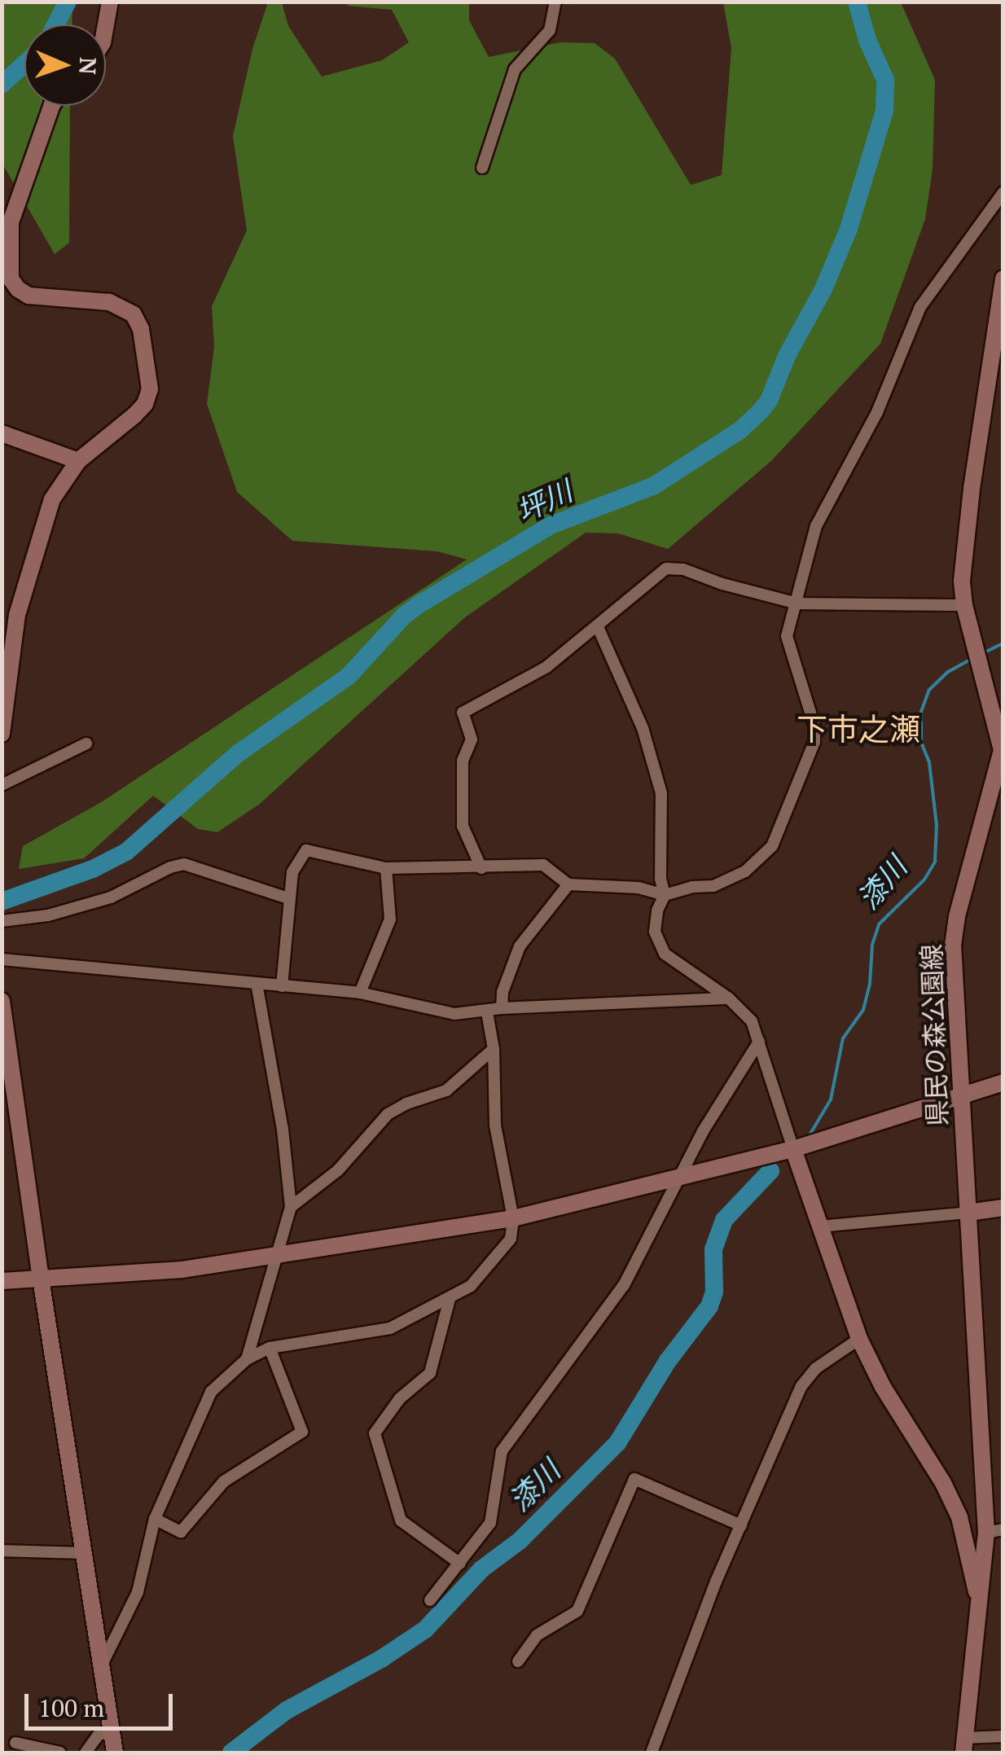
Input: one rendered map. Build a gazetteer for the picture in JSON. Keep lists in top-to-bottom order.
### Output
{
  "streets": {
    "street": ["県民の森公園線"]
  },
  "districts": ["下市之瀬"],
  "water": ["坪川", "漆川"],
  "scale_bar": "100 m",
  "north": "right"
}
